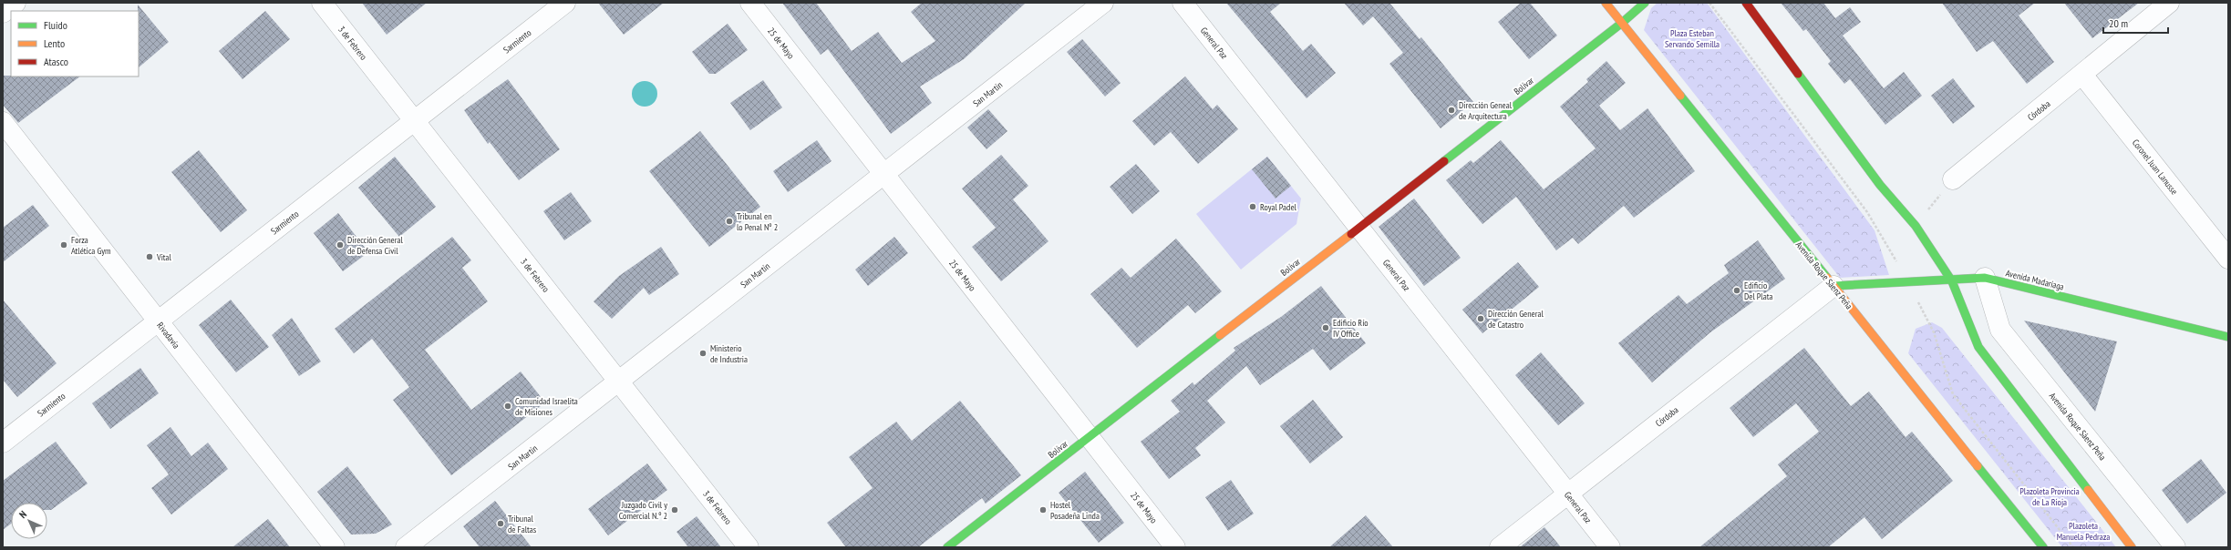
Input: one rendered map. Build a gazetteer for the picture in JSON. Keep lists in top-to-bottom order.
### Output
{
  "streets": {
    "main road": ["Bolívar", "Avenida Roque Sáenz Peña", "Avenida Madariaga"],
    "street": [
      "Sarmiento",
      "3 de Febrero",
      "25 de Mayo",
      "General Paz",
      "San Martín",
      "Córdoba",
      "Coronel Juan Lanusse",
      "Rivadavia"
    ]
  },
  "crossings": [
    ["Sarmiento", "3 de Febrero"],
    ["Sarmiento", "Rivadavia"],
    ["3 de Febrero", "San Martín"],
    ["25 de Mayo", "Bolívar"],
    ["25 de Mayo", "San Martín"],
    ["General Paz", "Bolívar"],
    ["General Paz", "Córdoba"],
    ["Bolívar", "Avenida Roque Sáenz Peña"],
    ["Córdoba", "Coronel Juan Lanusse"],
    ["Córdoba", "Avenida Roque Sáenz Peña"],
    ["Córdoba", "Avenida Madariaga"],
    ["Avenida Roque Sáenz Peña", "Avenida Madariaga"]
  ],
  "parks": ["Plaza Esteban Servando Semilla", "Plazoleta Provincia de La Rioja", "Plazoleta Manuela Pedraza"],
  "places": [
    "Dirección Geneal de Arquitectura",
    "Royal Padel",
    "Tribunal en lo Penal Nº 2",
    "Forza Atlética Gym",
    "Dirección General de Defensa Civil",
    "Vital",
    "Edificio Del Plata",
    "Dirección General de Catastro",
    "Edificio Río IV Office",
    "Ministerio de Industria",
    "Comunidad Israelita de Misiones",
    "Juzgado Civil y Comercial N.º 2",
    "Hostel Posadeña Linda",
    "Tribunal de Faltas"
  ],
  "legend": ["Fluido", "Lento", "Atasco"],
  "scale_bar": "20 m",
  "north": "top left"
}
